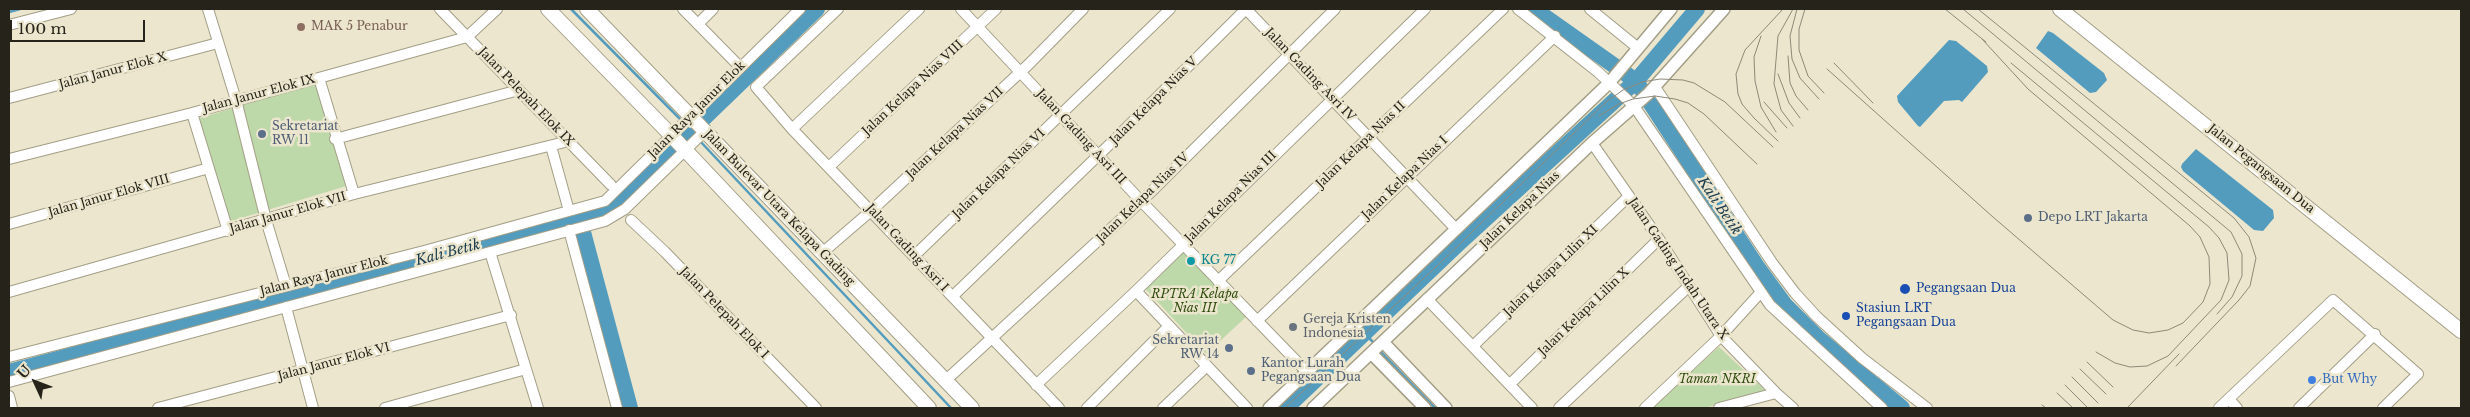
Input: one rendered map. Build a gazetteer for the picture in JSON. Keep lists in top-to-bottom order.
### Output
{
  "streets": {
    "main road": ["Jalan Pegangsaan Dua", "Jalan Bulevar Utara Kelapa Gading"],
    "street": [
      "Jalan Janur Elok X",
      "Jalan Gading Asri IV",
      "Jalan Kelapa Nias VIII",
      "Jalan Janur Elok IX",
      "Jalan Pelepah Elok IX",
      "Jalan Kelapa Nias V",
      "Jalan Raya Janur Elok",
      "Jalan Kelapa Nias VII",
      "Jalan Gading Asri III",
      "Jalan Kelapa Nias II",
      "Jalan Kelapa Nias VI",
      "Jalan Kelapa Nias I",
      "Jalan Janur Elok VIII",
      "Jalan Kelapa Nias III",
      "Jalan Kelapa Nias IV",
      "Jalan Kelapa Nias",
      "Jalan Janur Elok VII",
      "Jalan Gading Asri I",
      "Jalan Gading Indah Utara X",
      "Jalan Kelapa Lilin XI",
      "Jalan Kelapa Lilin X",
      "Jalan Pelepah Elok I",
      "Jalan Janur Elok VI"
    ]
  },
  "crossings": [
    ["Jalan Gading Asri IV", "Jalan Kelapa Nias V"],
    ["Jalan Gading Asri IV", "Jalan Kelapa Nias II"],
    ["Jalan Gading Asri IV", "Jalan Kelapa Nias I"],
    ["Jalan Gading Asri IV", "Jalan Kelapa Nias III"],
    ["Jalan Gading Asri IV", "Jalan Kelapa Nias IV"],
    ["Jalan Kelapa Nias VIII", "Jalan Gading Asri III"],
    ["Jalan Kelapa Nias VIII", "Jalan Gading Asri I"],
    ["Jalan Janur Elok IX", "Jalan Pelepah Elok IX"],
    ["Jalan Pelepah Elok IX", "Jalan Janur Elok VII"],
    ["Jalan Kelapa Nias V", "Jalan Gading Asri III"],
    ["Jalan Kelapa Nias V", "Jalan Gading Asri I"],
    ["Jalan Raya Janur Elok", "Jalan Bulevar Utara Kelapa Gading"],
    ["Jalan Raya Janur Elok", "Jalan Gading Asri I"],
    ["Jalan Kelapa Nias VII", "Jalan Gading Asri III"],
    ["Jalan Kelapa Nias VII", "Jalan Bulevar Utara Kelapa Gading"],
    ["Jalan Kelapa Nias VII", "Jalan Gading Asri I"],
    ["Jalan Gading Asri III", "Jalan Kelapa Nias II"],
    ["Jalan Gading Asri III", "Jalan Kelapa Nias VI"],
    ["Jalan Gading Asri III", "Jalan Kelapa Nias I"],
    ["Jalan Gading Asri III", "Jalan Kelapa Nias III"],
    ["Jalan Gading Asri III", "Jalan Kelapa Nias IV"],
    ["Jalan Kelapa Nias VI", "Jalan Gading Asri I"],
    ["Jalan Kelapa Nias III", "Jalan Gading Asri I"],
    ["Jalan Kelapa Nias IV", "Jalan Bulevar Utara Kelapa Gading"],
    ["Jalan Kelapa Nias IV", "Jalan Gading Asri I"],
    ["Jalan Kelapa Nias", "Jalan Gading Indah Utara X"],
    ["Jalan Gading Indah Utara X", "Jalan Kelapa Lilin XI"],
    ["Jalan Gading Indah Utara X", "Jalan Kelapa Lilin X"]
  ],
  "water": ["Kali Betik"],
  "parks": ["RPTRA Kelapa Nias III", "Taman NKRI"],
  "places": [
    "MAK 5 Penabur",
    "Sekretariat RW 11",
    "Depo LRT Jakarta",
    "KG 77",
    "Pegangsaan Dua",
    "Stasiun LRT Pegangsaan Dua",
    "Gereja Kristen Indonesia",
    "Sekretariat RW 14",
    "Kantor Lurah Pegangsaan Dua",
    "But Why"
  ],
  "scale_bar": "100 m",
  "north": "top left"
}
